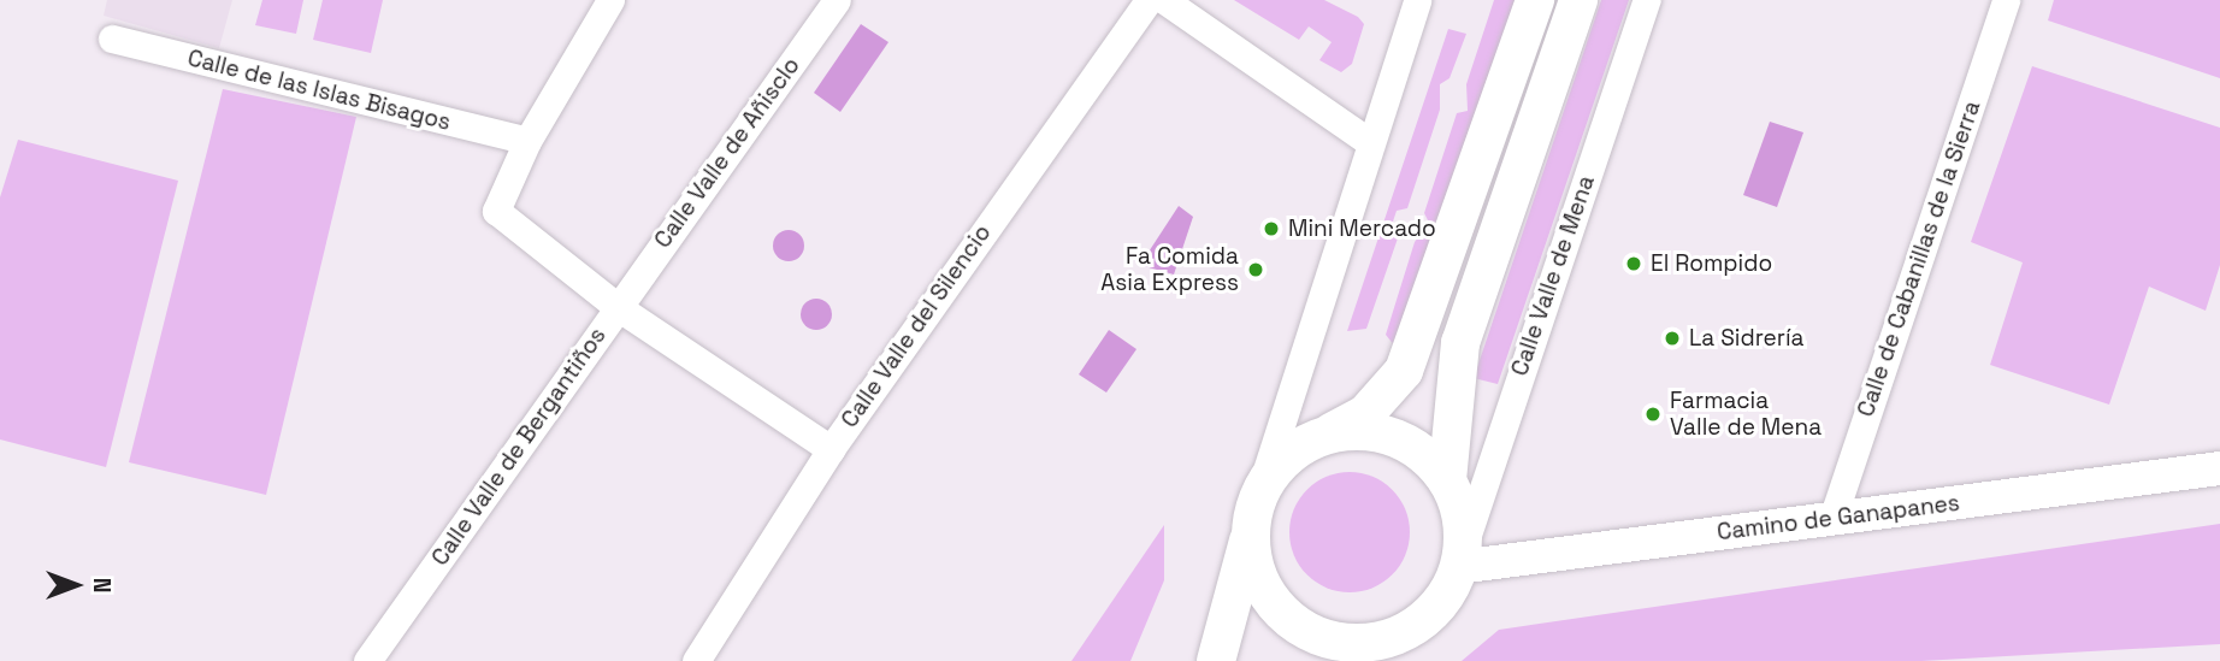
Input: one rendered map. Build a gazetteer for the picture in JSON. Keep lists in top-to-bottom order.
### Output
{
  "streets": {
    "street": [
      "Calle de las Islas Bisagos",
      "Calle Valle de Añisclo",
      "Calle de Cabanillas de la Sierra",
      "Calle Valle de Mena",
      "Calle Valle del Silencio",
      "Calle Valle de Bergantiños",
      "Camino de Ganapanes"
    ]
  },
  "crossings": [
    ["Calle de las Islas Bisagos", "Calle Valle de Bergantiños"],
    ["Calle Valle de Añisclo", "Calle Valle de Bergantiños"],
    ["Calle de Cabanillas de la Sierra", "Camino de Ganapanes"],
    ["Calle Valle de Mena", "Camino de Ganapanes"]
  ],
  "places": [
    "Mini Mercado",
    "El Rompido",
    "Fa Comida Asia Express",
    "La Sidrería",
    "Farmacia Valle de Mena"
  ],
  "north": "right"
}
